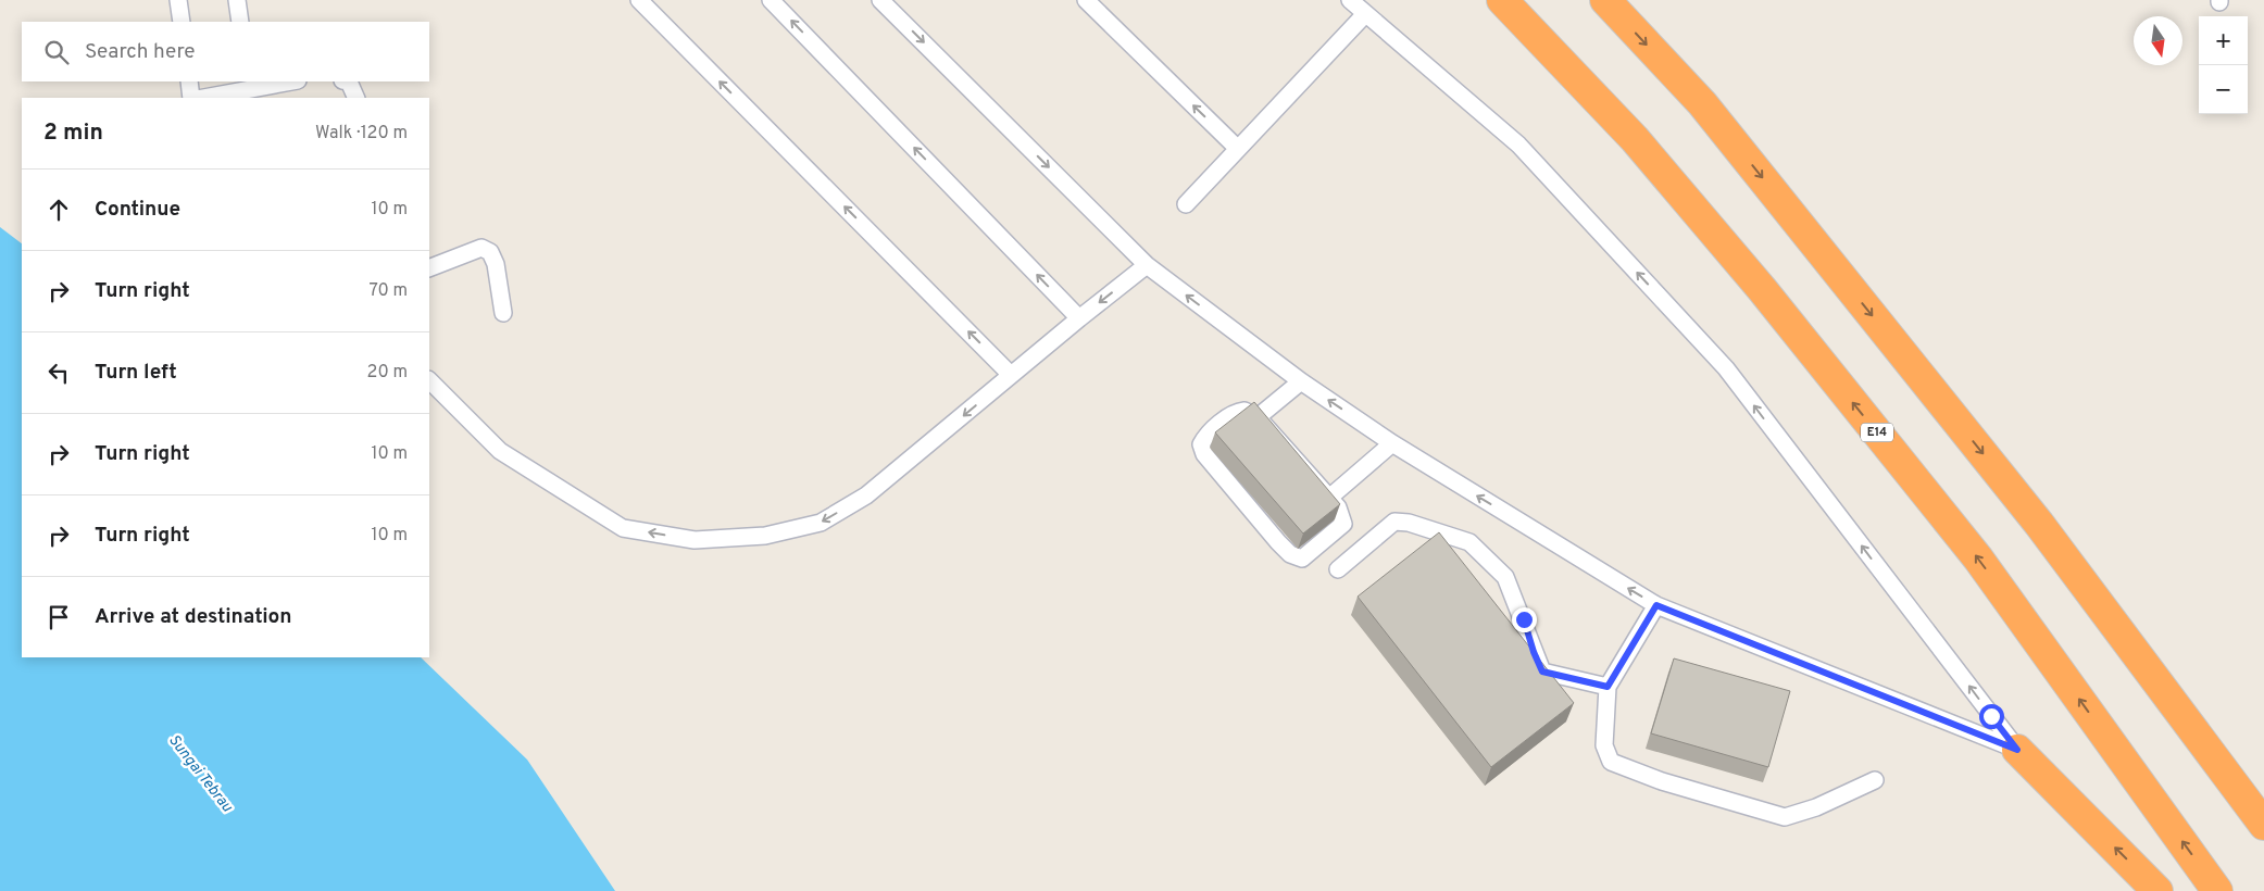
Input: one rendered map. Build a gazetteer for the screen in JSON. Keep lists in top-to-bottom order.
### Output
{
  "streets": {
    "highway": ["E14"]
  },
  "water": ["Sungai Tebrau"],
  "north": "bottom",
  "page": {
    "map_buttons": ["+", "−"],
    "search": "Search here",
    "heading": ["2 min", "Walk · 120 m"],
    "list": [
      ["Continue", "10 m"],
      ["Turn right", "70 m"],
      ["Turn left", "20 m"],
      ["Turn right", "10 m"],
      ["Turn right", "10 m"],
      "Arrive at destination"
    ]
  }
}
